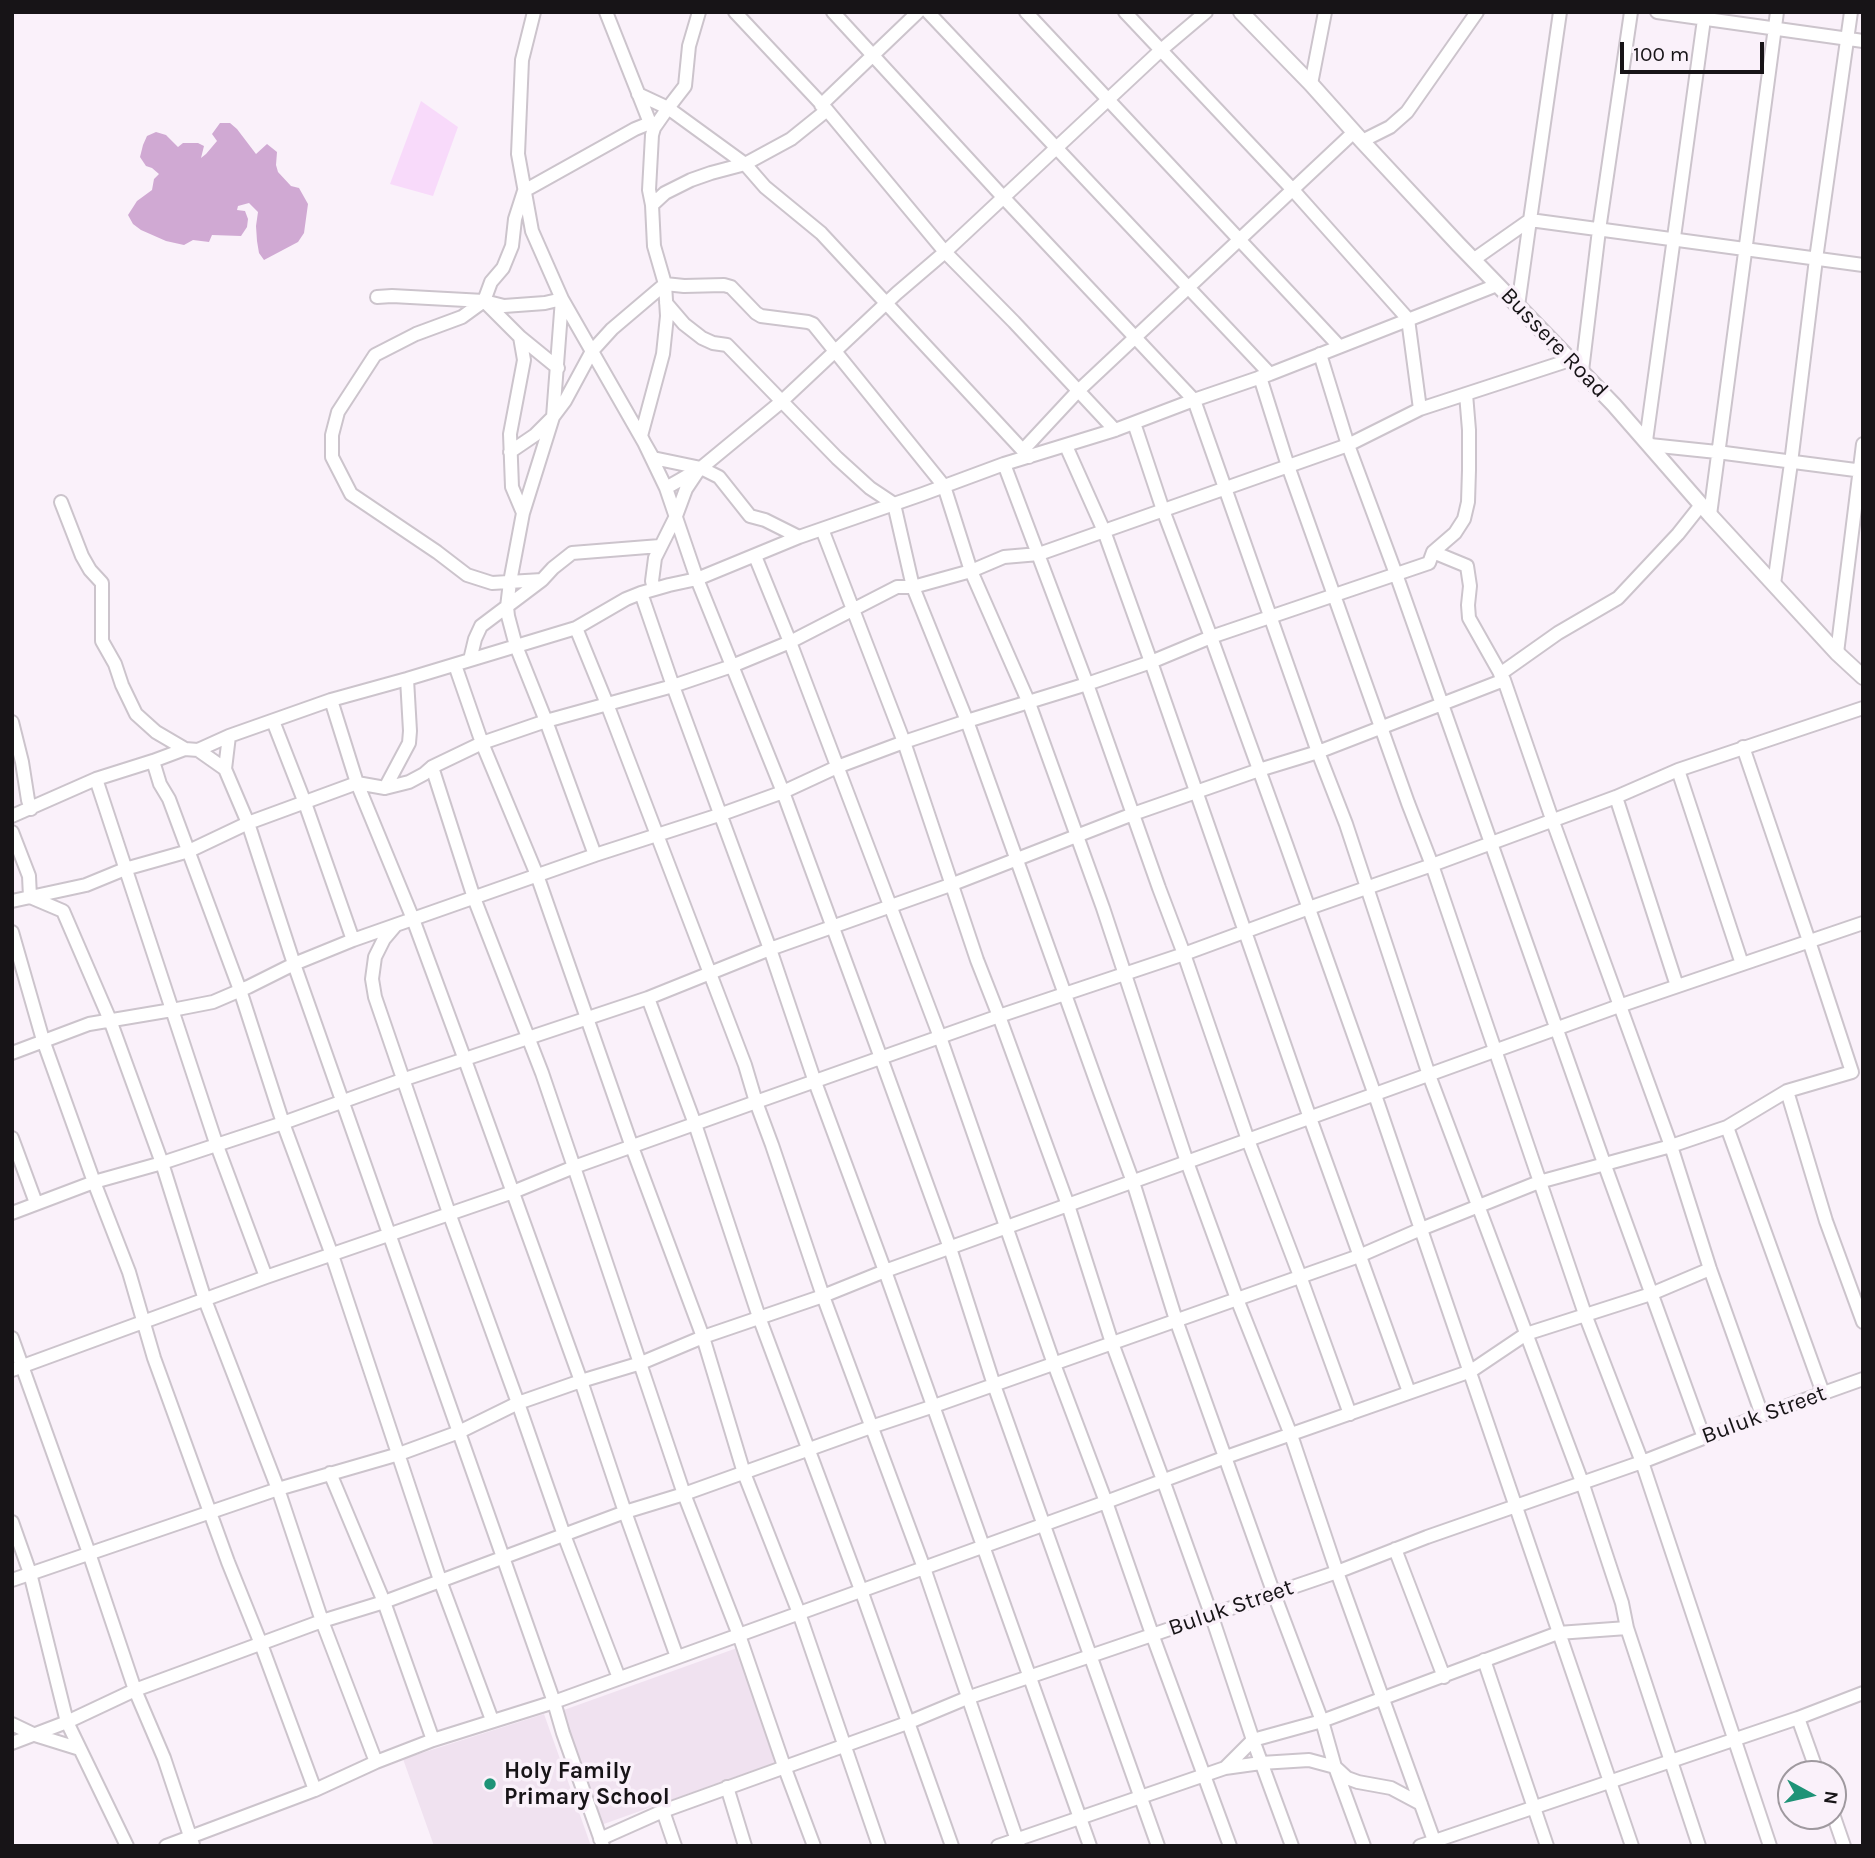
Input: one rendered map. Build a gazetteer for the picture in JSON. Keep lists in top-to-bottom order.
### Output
{
  "streets": {
    "main road": ["Bussere Road"],
    "street": ["Buluk Street"]
  },
  "places": ["Holy Family Primary School"],
  "scale_bar": "100 m",
  "north": "right"
}
